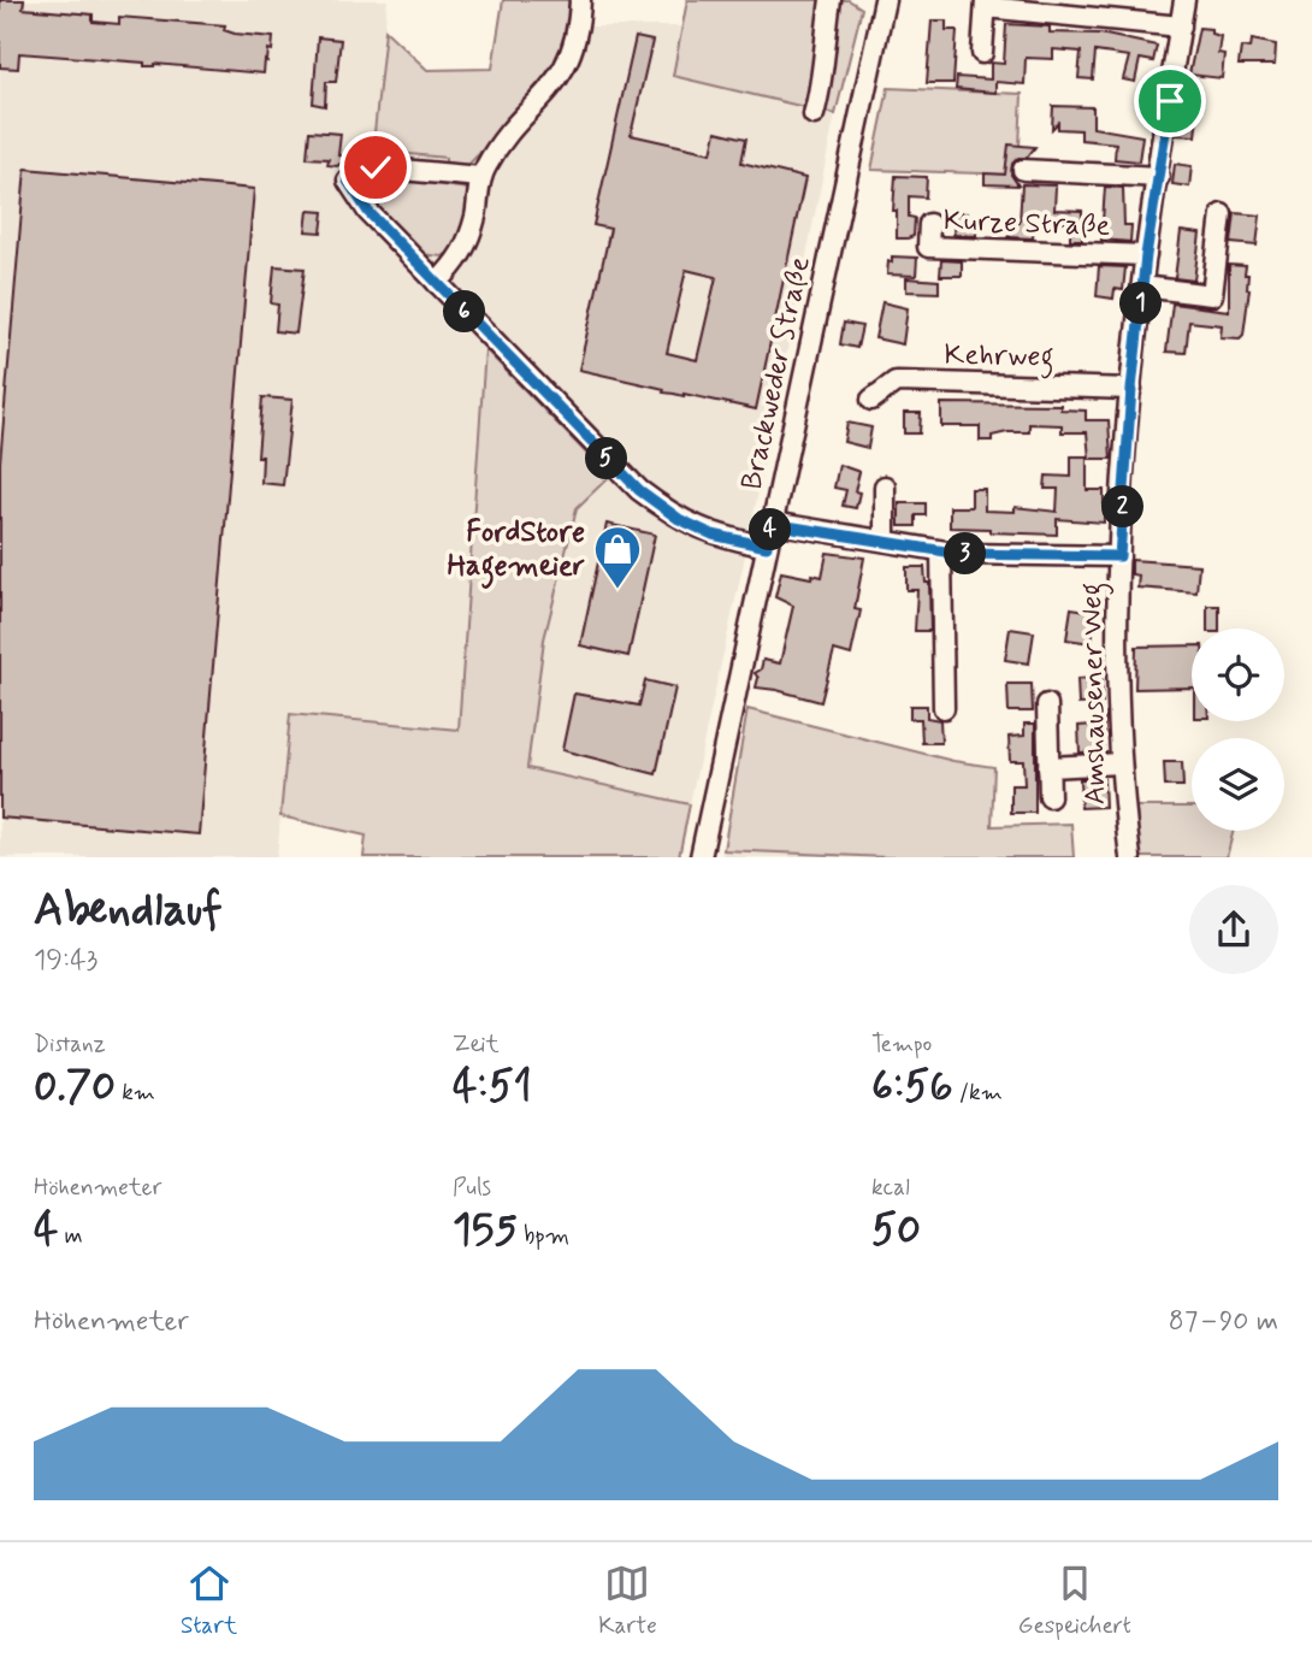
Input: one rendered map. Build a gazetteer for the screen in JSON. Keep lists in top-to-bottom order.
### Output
{
  "streets": {
    "street": [
      "Kurze Straße",
      "Kehrweg",
      "Brackweder Straße",
      "Amshausener Weg"
    ]
  },
  "crossings": [
    ["Kurze Straße", "Amshausener Weg"],
    ["Kehrweg", "Amshausener Weg"]
  ],
  "places": {
    "shop": ["FordStore Hagemeier"]
  },
  "page": {
    "pins": [
      "1",
      "6",
      "5",
      "2",
      "4",
      "3"
    ],
    "heading": ["Abendlauf", "19:43"],
    "stats": [
      ["Distanz", "0.70 km"],
      ["Zeit", "4:51"],
      ["Tempo", "6:56 /km"],
      ["Höhenmeter", "4 m"],
      ["Puls", "155 bpm"],
      ["kcal", "50"]
    ],
    "chart": ["Höhenmeter", "87–90 m"],
    "tabs": ["Start", "Karte", "Gespeichert"]
  }
}
